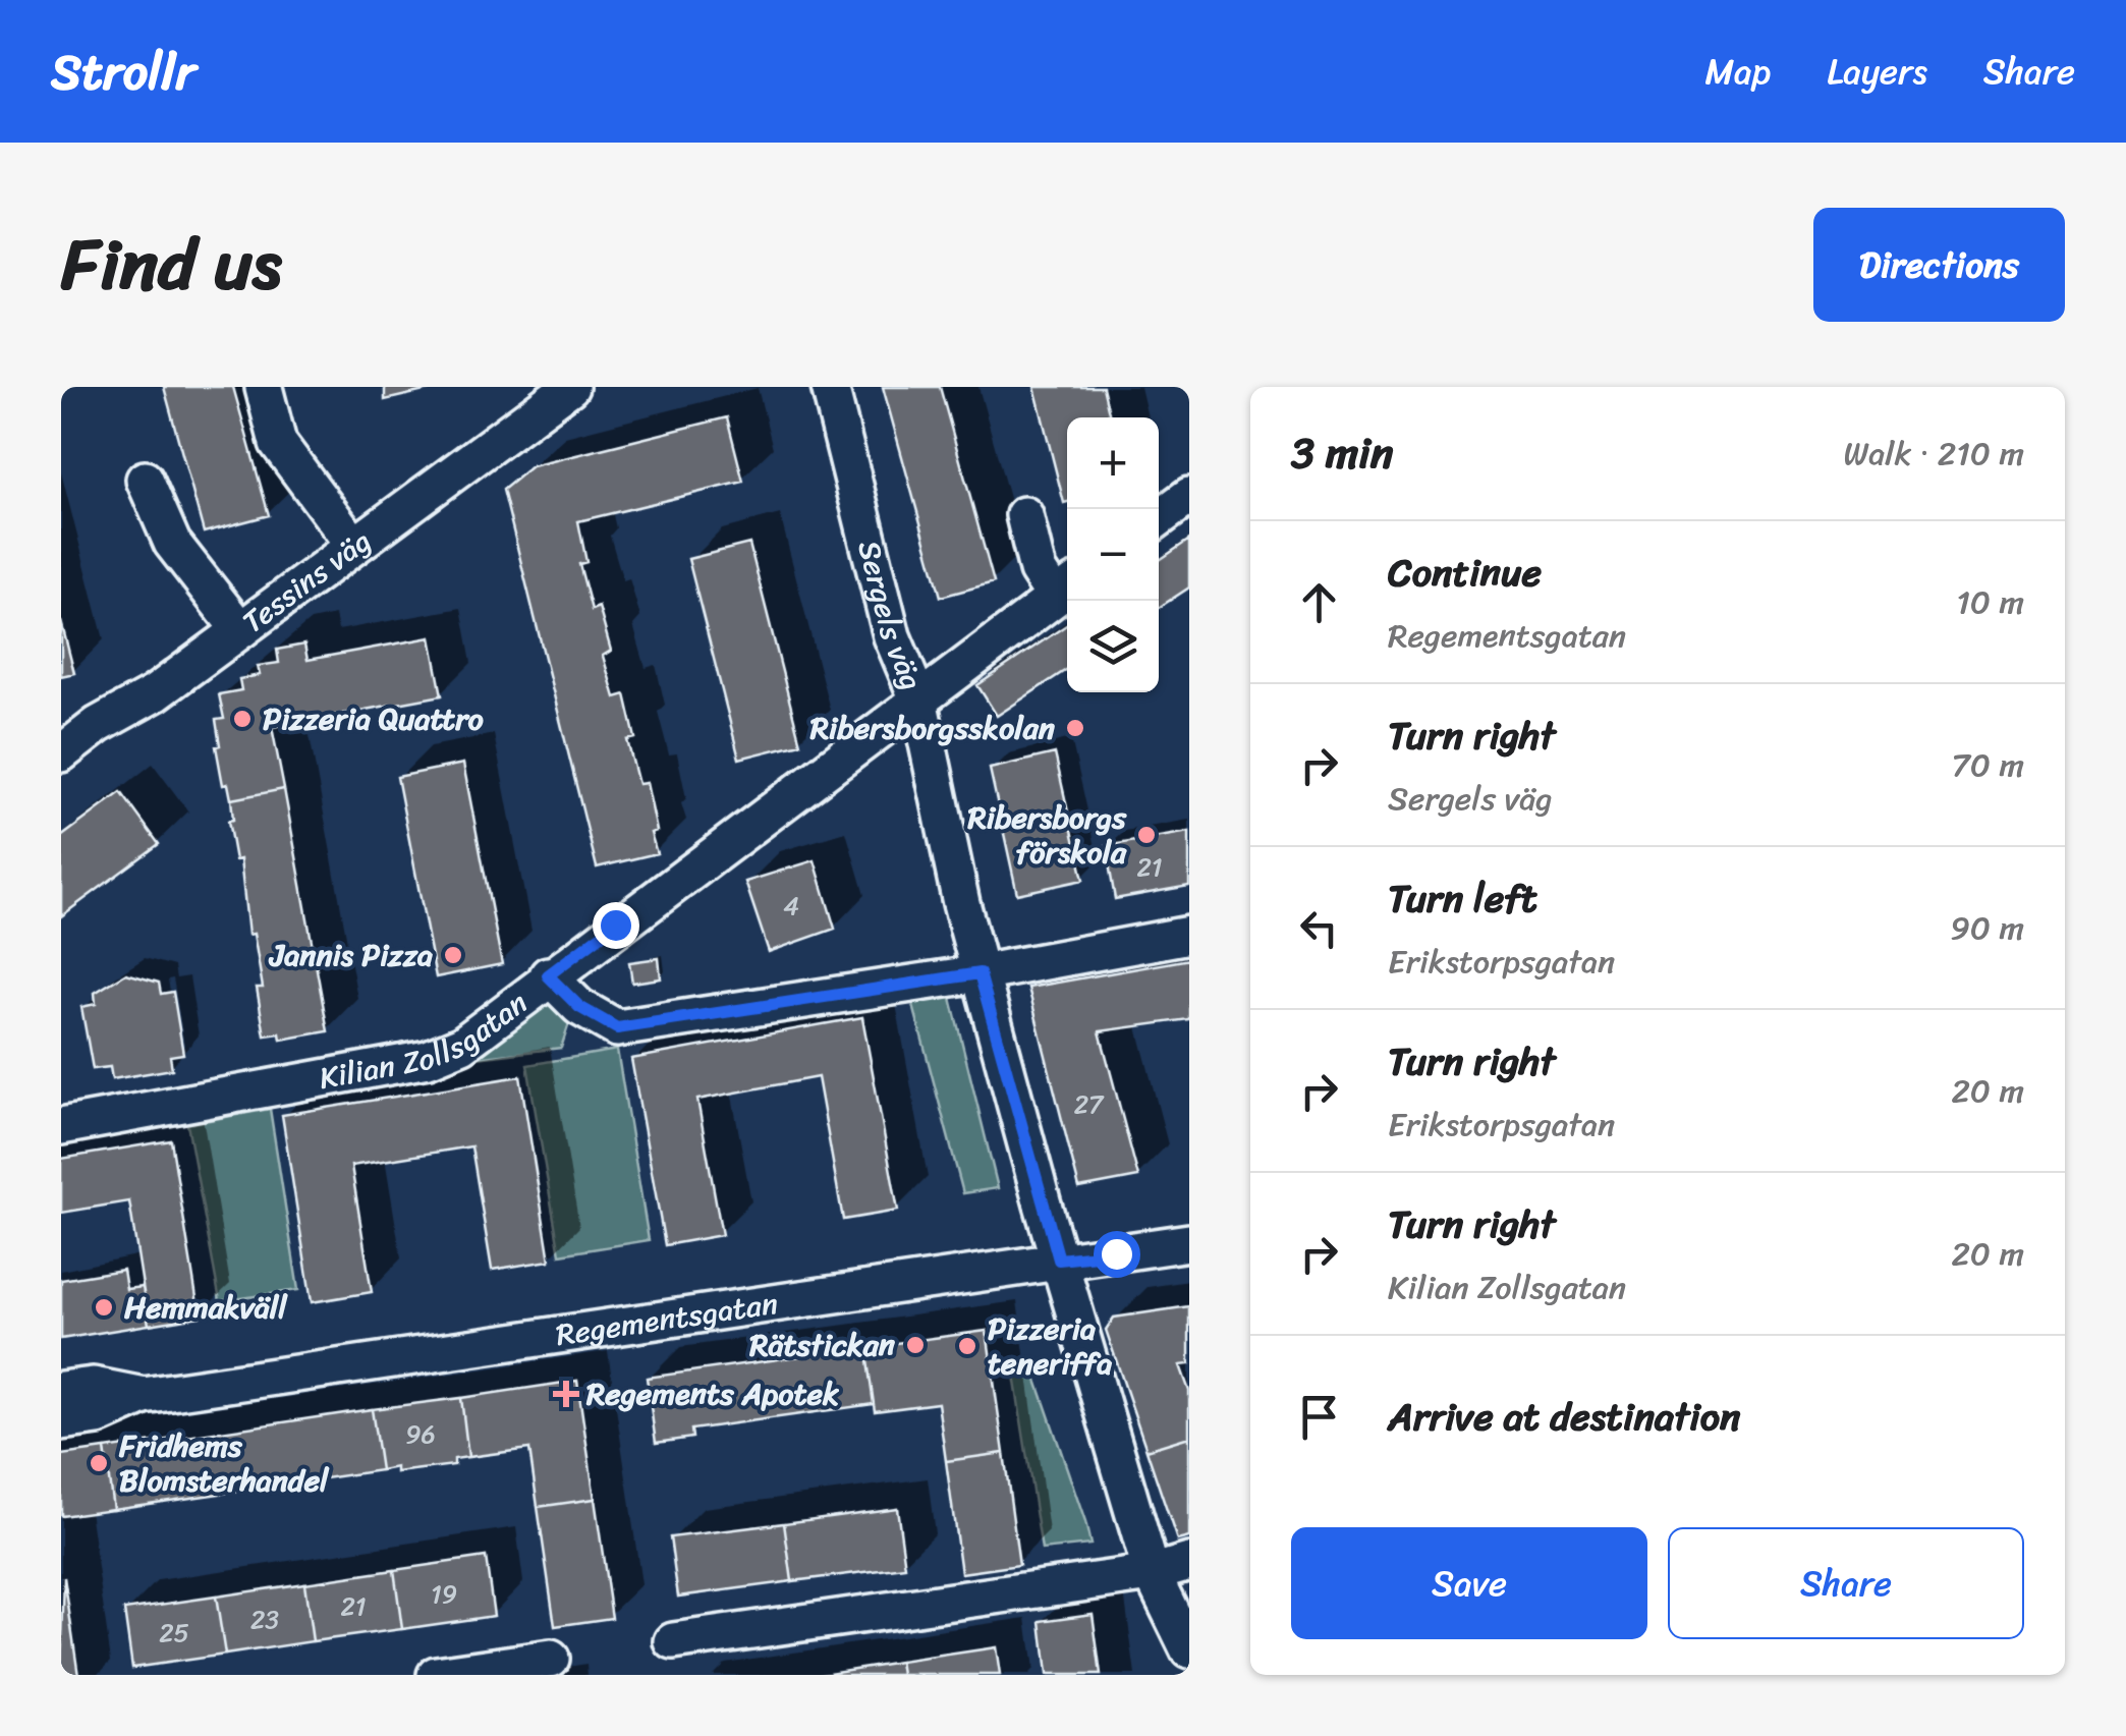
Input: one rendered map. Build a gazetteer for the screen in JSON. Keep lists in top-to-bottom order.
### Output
{
  "streets": {
    "street": [
      "Tessins väg",
      "Sergels väg",
      "Kilian Zollsgatan",
      "Regementsgatan"
    ]
  },
  "crossings": [
    ["Sergels väg", "Kilian Zollsgatan"],
    ["Sergels väg", "Regementsgatan"]
  ],
  "places": {
    "other": [
      "Pizzeria Quattro",
      "Ribersborgsskolan",
      "Ribersborgs förskola",
      "Jannis Pizza",
      "Hemmakväll",
      "Rätstickan",
      "Pizzeria teneriffa",
      "Fridhems Blomsterhandel"
    ],
    "health": ["Regements Apotek"]
  },
  "house_numbers": [
    "21",
    "4",
    "27",
    "96",
    "19",
    "21",
    "23",
    "25"
  ],
  "page": {
    "header": "Strollr",
    "nav": ["Map", "Layers", "Share"],
    "title": "Find us",
    "buttons": [
      "Directions",
      ["Save", "Share"]
    ],
    "heading": ["3 min", "Walk · 210 m"],
    "map_buttons": ["+", "−"],
    "list": [
      ["Continue", "Regementsgatan", "10 m"],
      ["Turn right", "Sergels väg", "70 m"],
      ["Turn left", "Erikstorpsgatan", "90 m"],
      ["Turn right", "Erikstorpsgatan", "20 m"],
      ["Turn right", "Kilian Zollsgatan", "20 m"],
      "Arrive at destination"
    ]
  }
}
